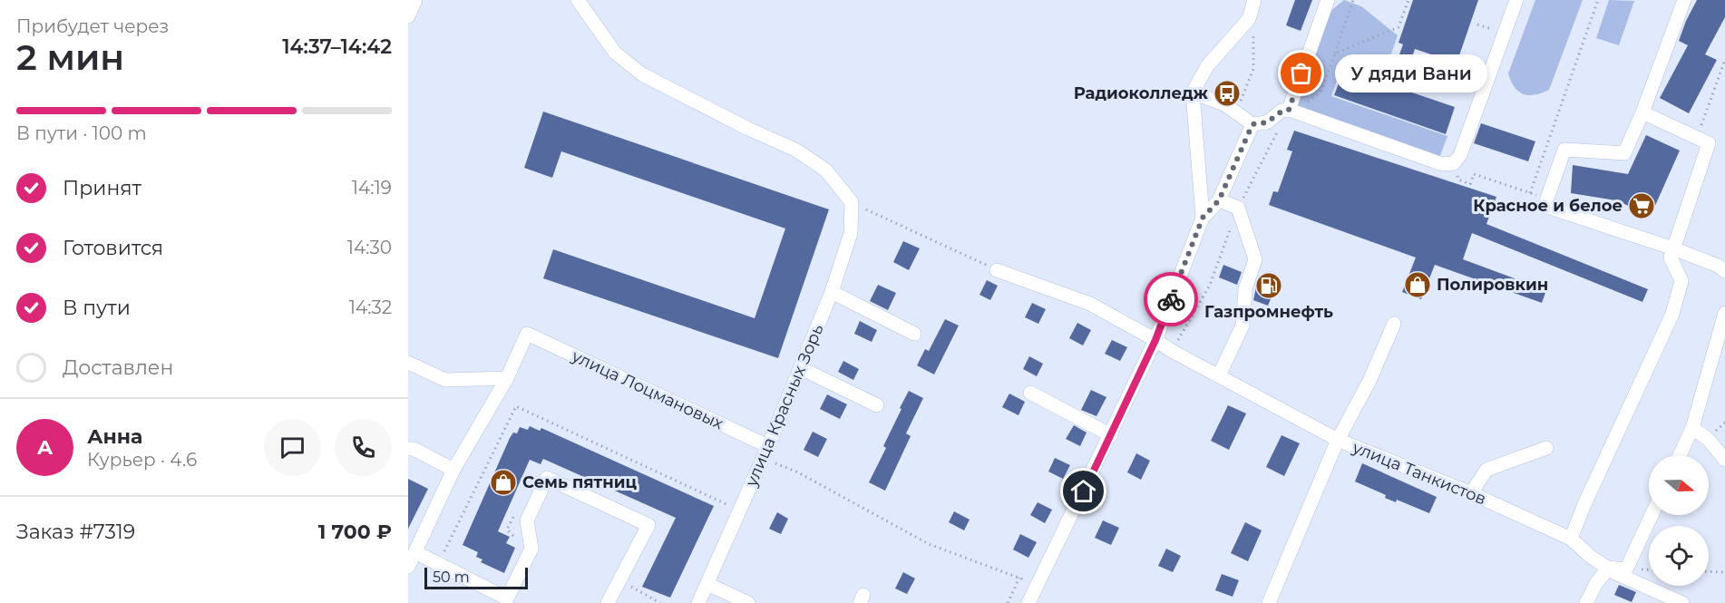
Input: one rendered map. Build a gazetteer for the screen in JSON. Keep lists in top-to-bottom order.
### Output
{
  "streets": {
    "street": ["улица Лоцмановых", "улица Красных Зорь", "улица Танкистов"]
  },
  "crossings": [
    ["улица Лоцмановых", "улица Красных Зорь"]
  ],
  "places": {
    "other": ["У дяди Вани"],
    "bus stop": ["Радиоколледж"],
    "supermarket": ["Красное и белое"],
    "shop": ["Полировкин", "Семь пятниц"],
    "fuel station": ["Газпромнефть"]
  },
  "scale_bar": "50 m",
  "north": "right",
  "page": {
    "heading": ["2 мин", "Прибудет через", "14:37–14:42"],
    "panel": [
      "Анна",
      "Курьер · 4.6",
      "Заказ #7319",
      "1 700 ₽"
    ],
    "bubble": "У дяди Вани",
    "bar": "В пути · 100 m",
    "list": [
      ["Принят", "14:19"],
      ["Готовится", "14:30"],
      ["В пути", "14:32"],
      "Доставлен"
    ],
    "round": "А",
    "scale": "50 m"
  }
}
